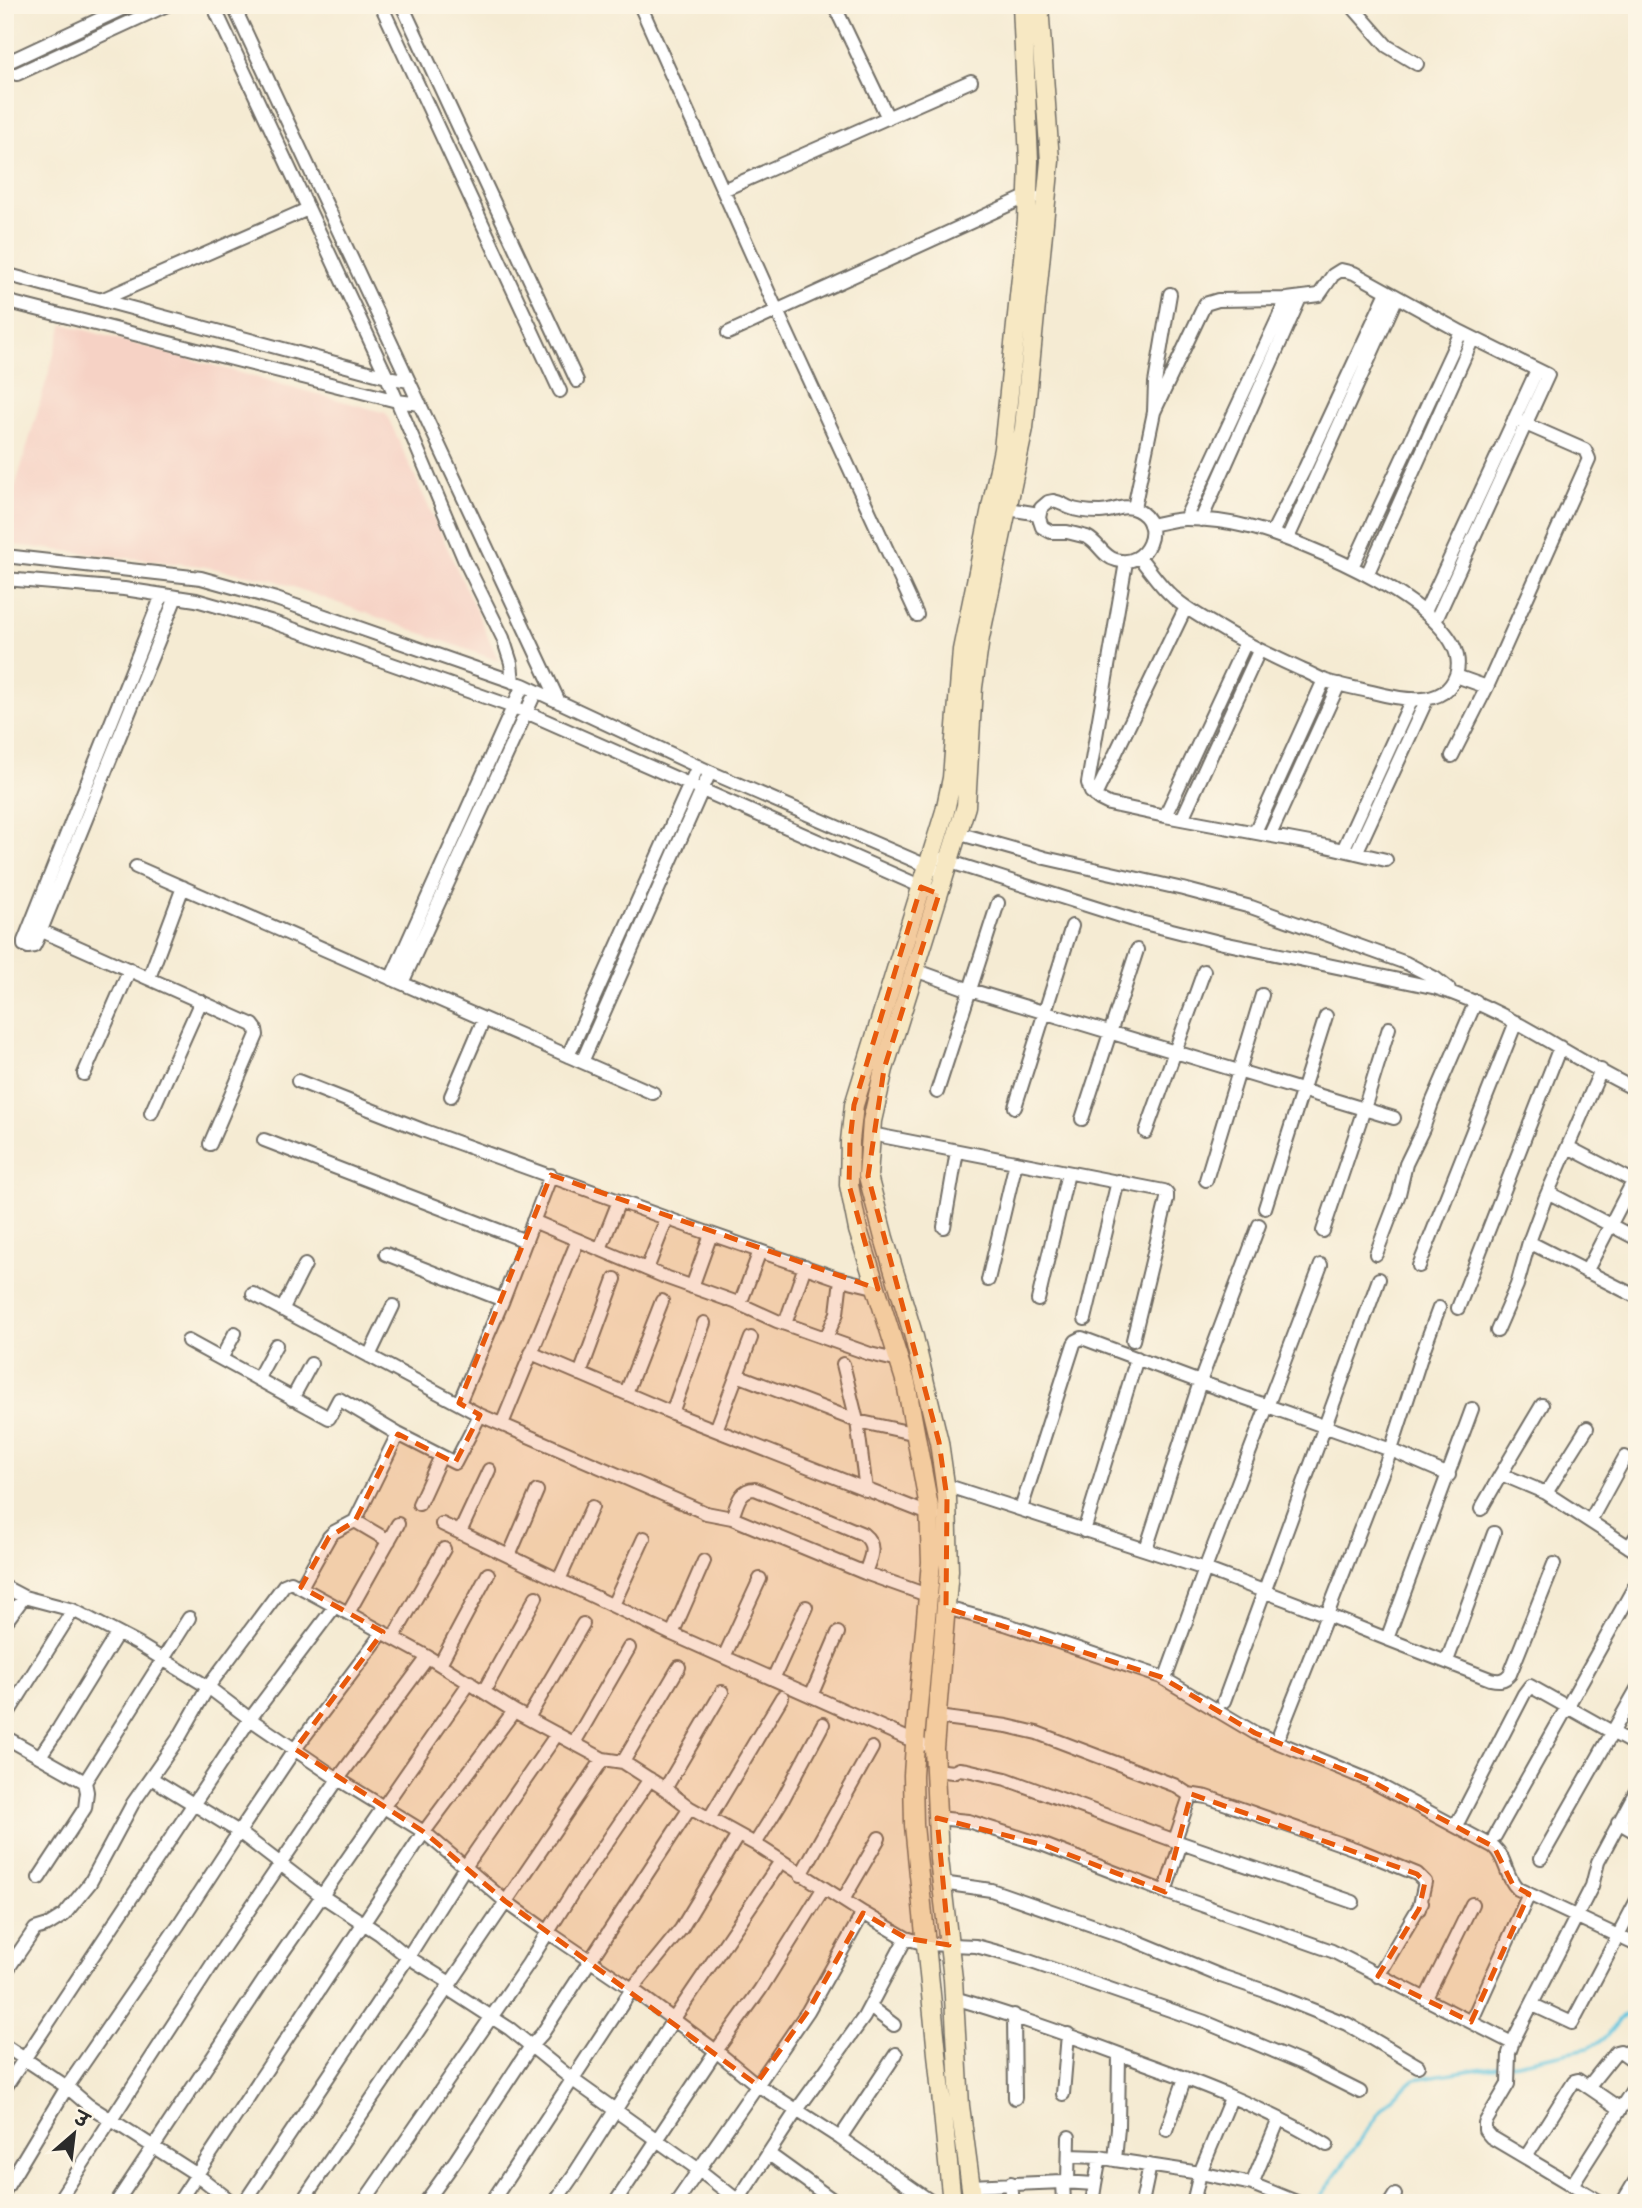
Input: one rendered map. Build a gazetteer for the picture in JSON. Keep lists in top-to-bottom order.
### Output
{
  "north": "top right"
}
